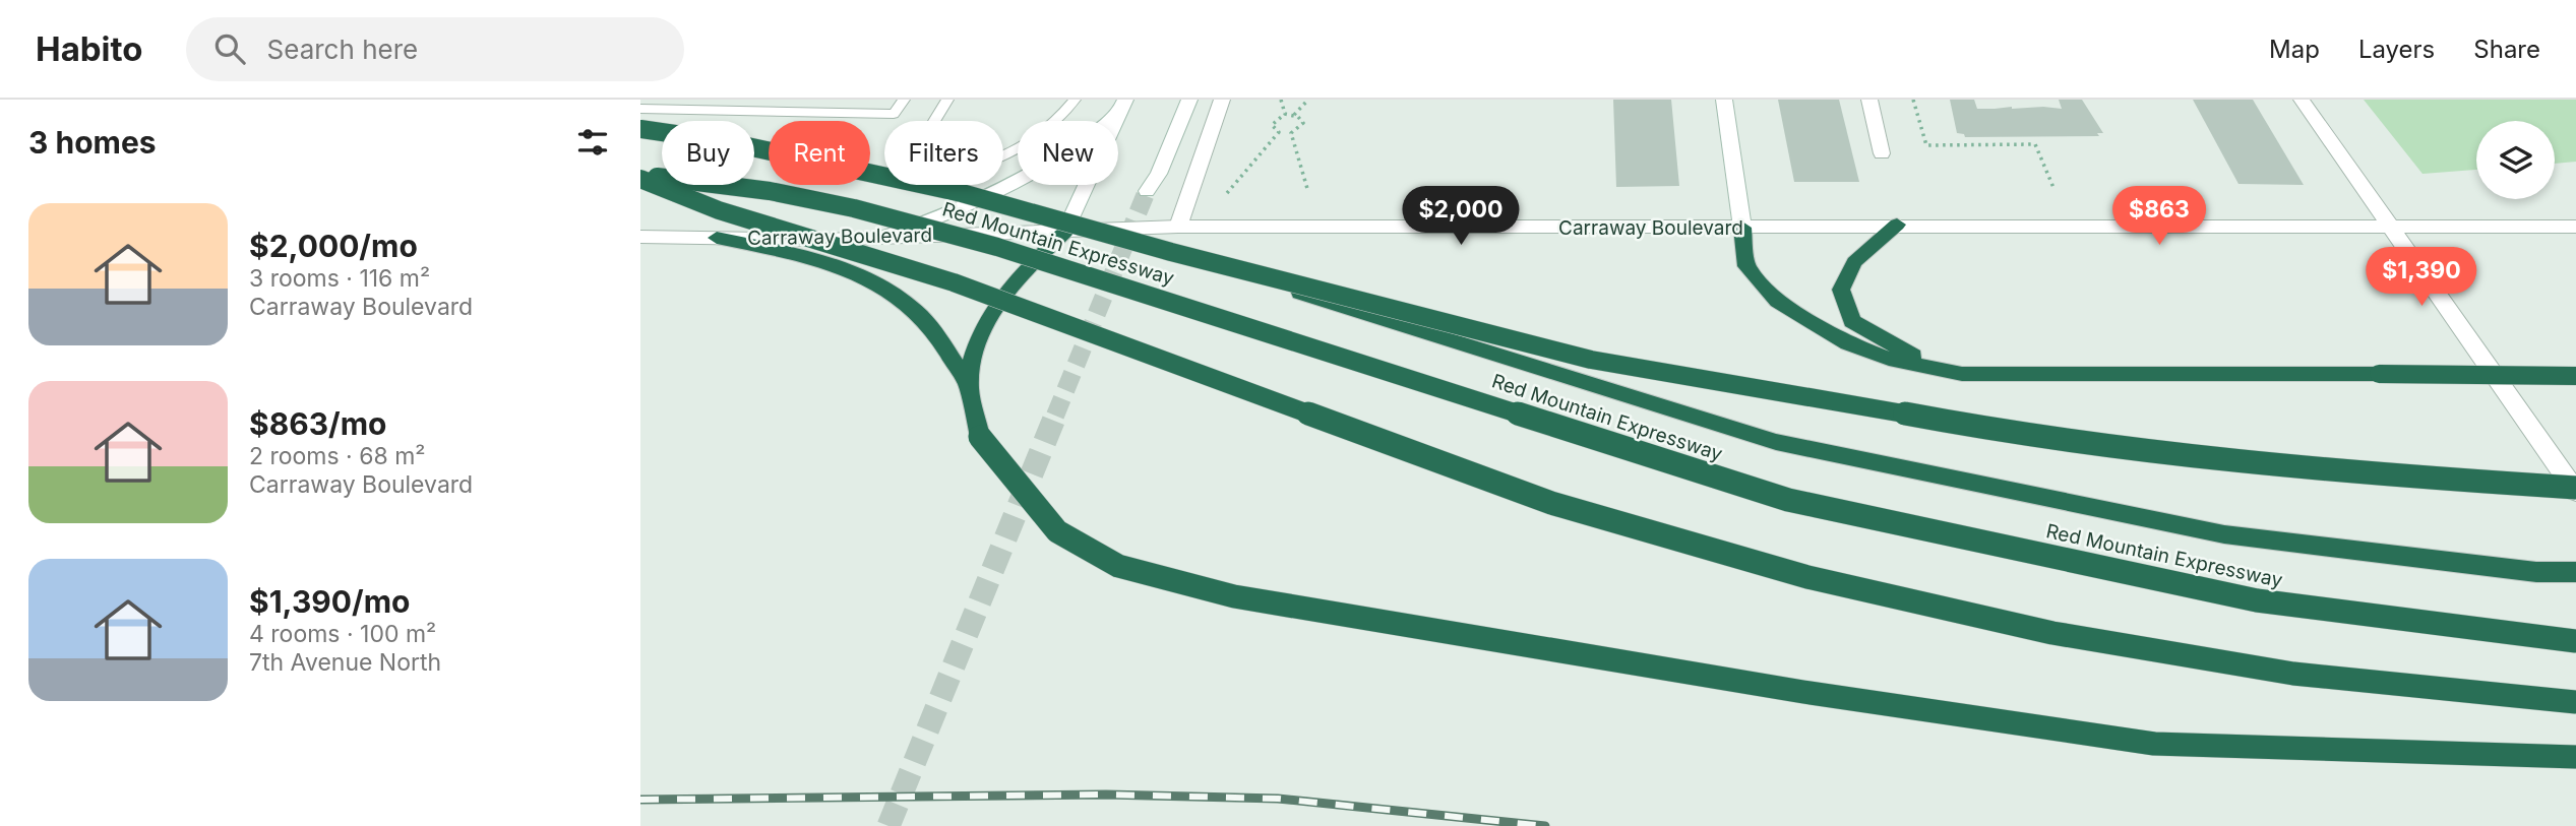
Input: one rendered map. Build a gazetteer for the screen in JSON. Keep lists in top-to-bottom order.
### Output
{
  "streets": {
    "highway": ["Red Mountain Expressway"],
    "street": ["Carraway Boulevard"]
  },
  "page": {
    "header": "Habito",
    "search": "Search here",
    "nav": ["Map", "Layers", "Share"],
    "heading": "3 homes",
    "chip": [
      "Buy",
      "Rent",
      "Filters",
      "New"
    ],
    "list": [
      {
        "name": "$2,000/mo",
        "note": "3 rooms · 116 m² · Carraway Boulevard"
      },
      {
        "name": "$863/mo",
        "note": "2 rooms · 68 m² · Carraway Boulevard"
      },
      {
        "name": "$1,390/mo",
        "note": "4 rooms · 100 m² · 7th Avenue North"
      }
    ],
    "price": ["$2,000", "$863", "$1,390"]
  }
}
